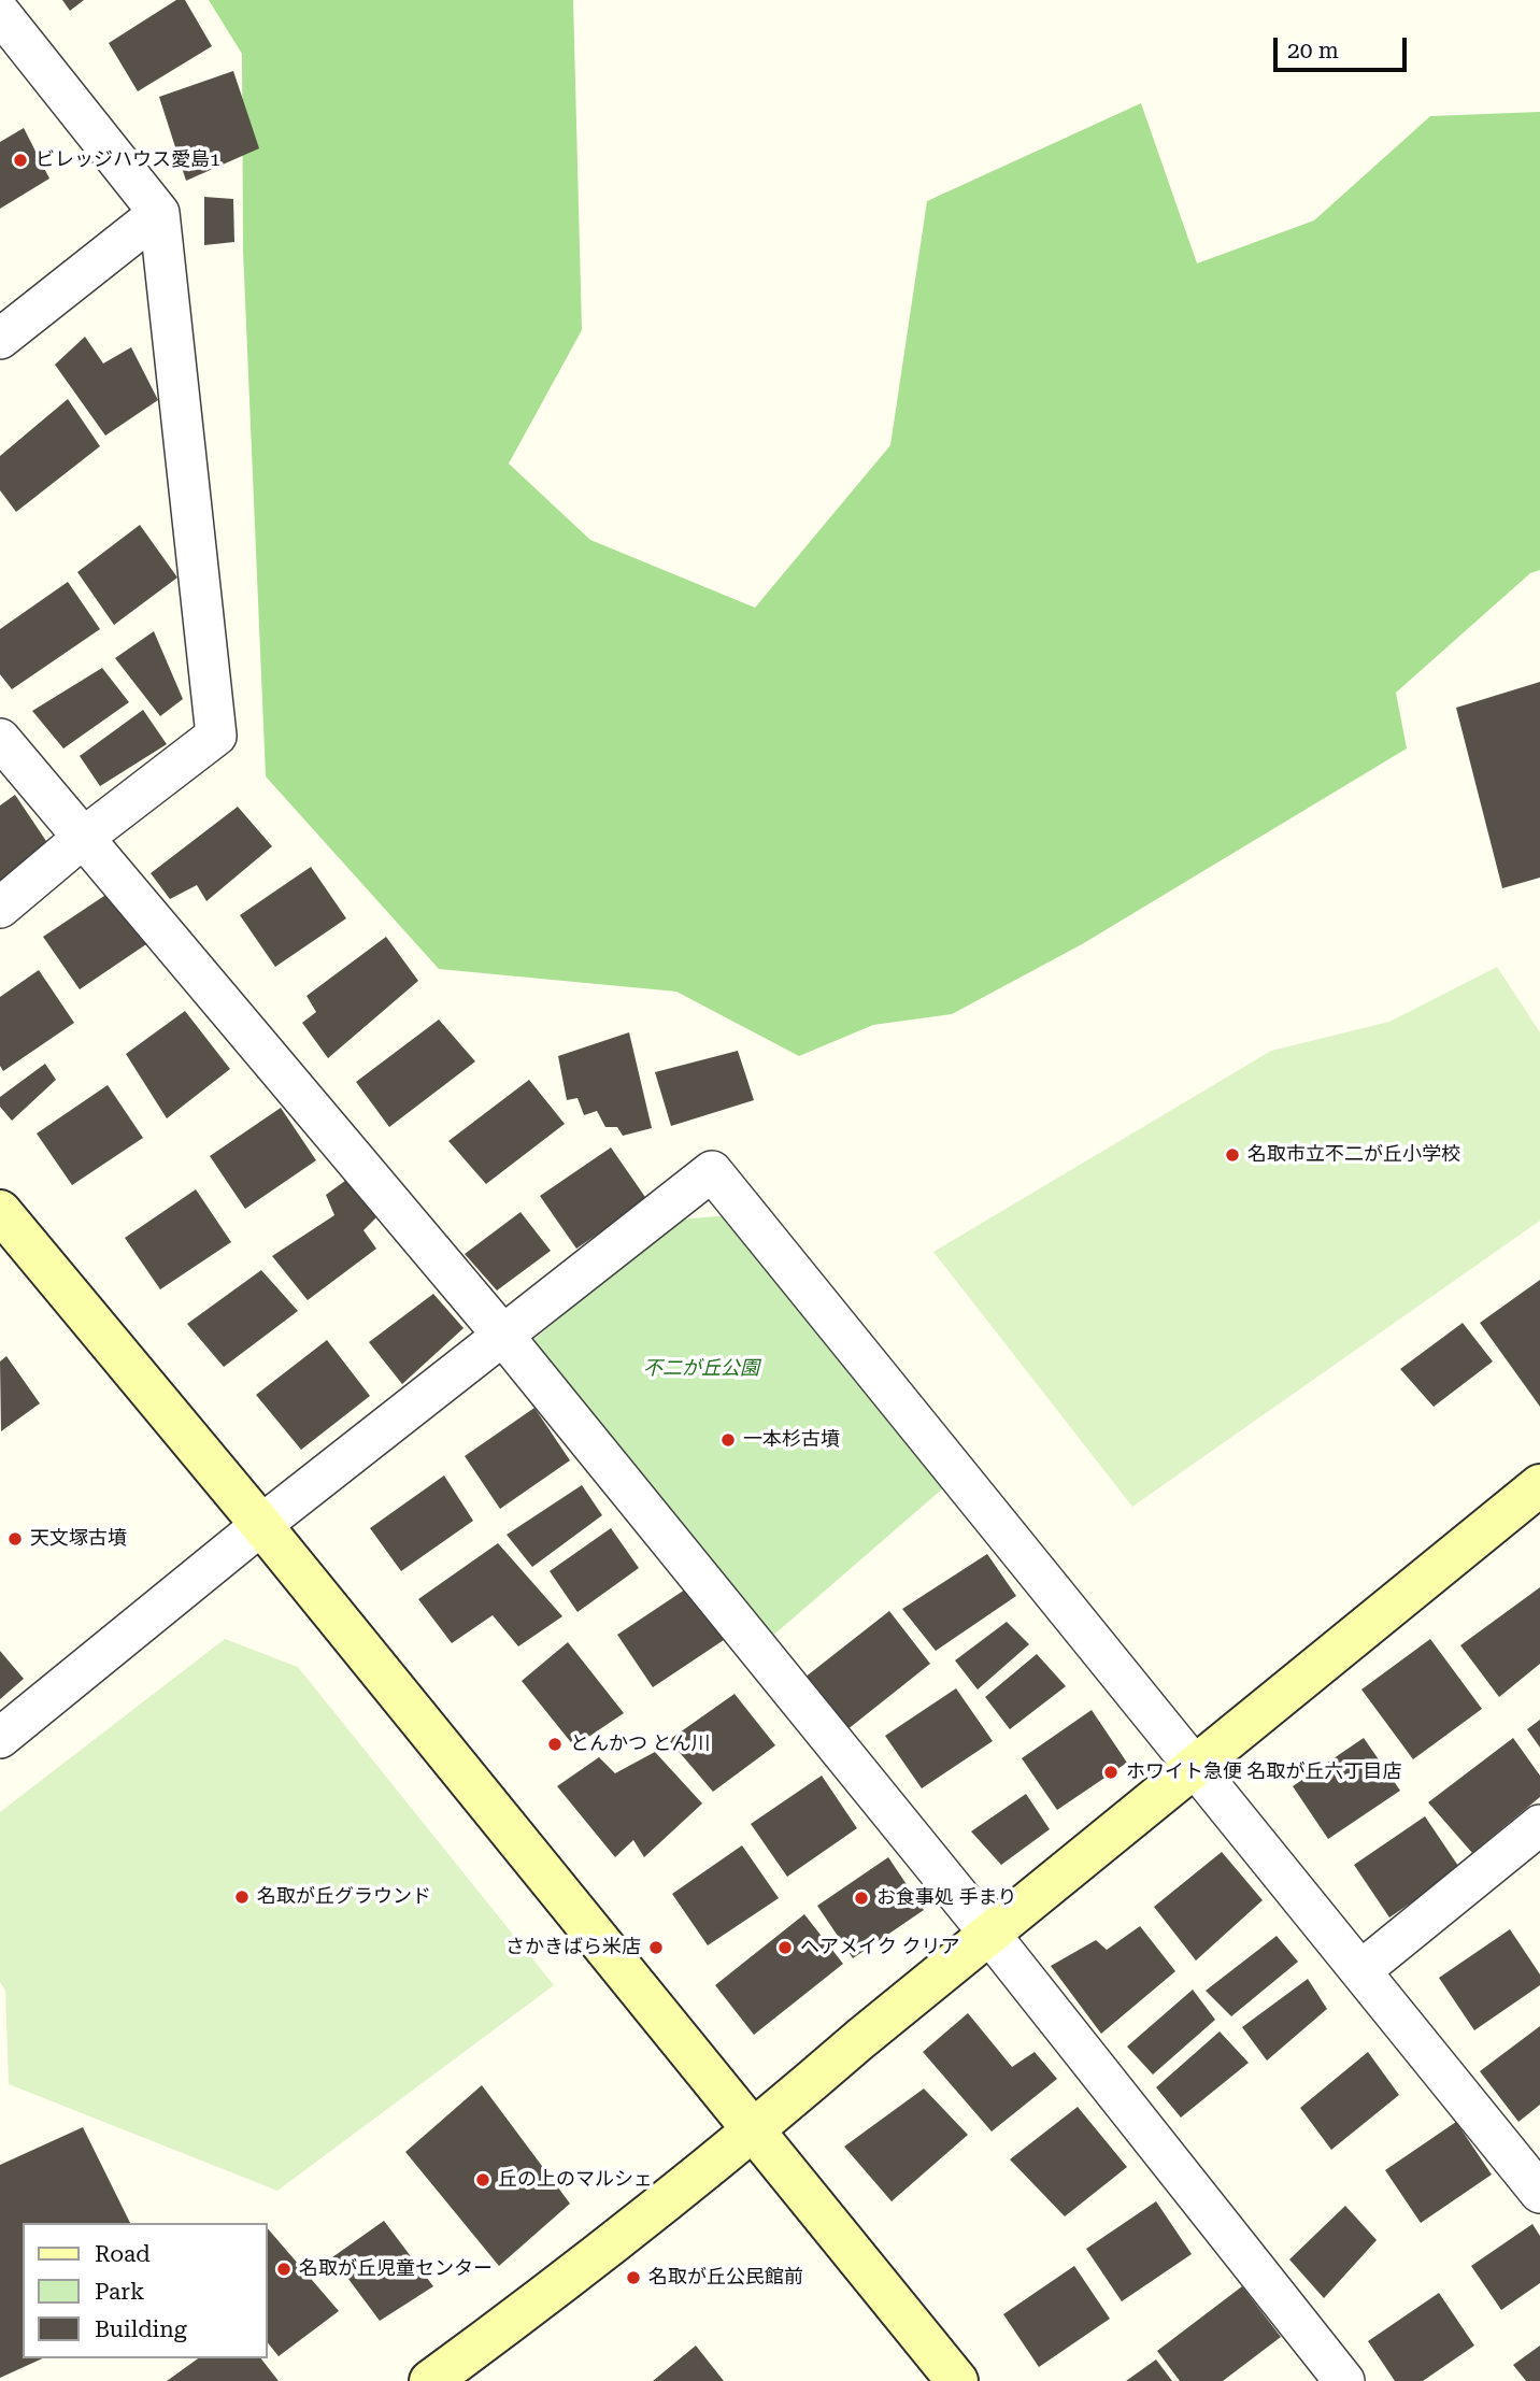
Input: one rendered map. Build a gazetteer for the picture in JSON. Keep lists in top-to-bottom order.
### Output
{
  "parks": ["不二が丘公園"],
  "places": [
    "ビレッジハウス愛島1",
    "名取市立不二が丘小学校",
    "一本杉古墳",
    "天文塚古墳",
    "とんかつ とん川",
    "ホワイト急便 名取が丘六丁目店",
    "名取が丘グラウンド",
    "お食事処 手まり",
    "さかきばら米店",
    "ヘアメイク クリア",
    "丘の上のマルシェ",
    "名取が丘児童センター",
    "名取が丘公民館前"
  ],
  "legend": ["Road", "Park", "Building"],
  "scale_bar": "20 m"
}
